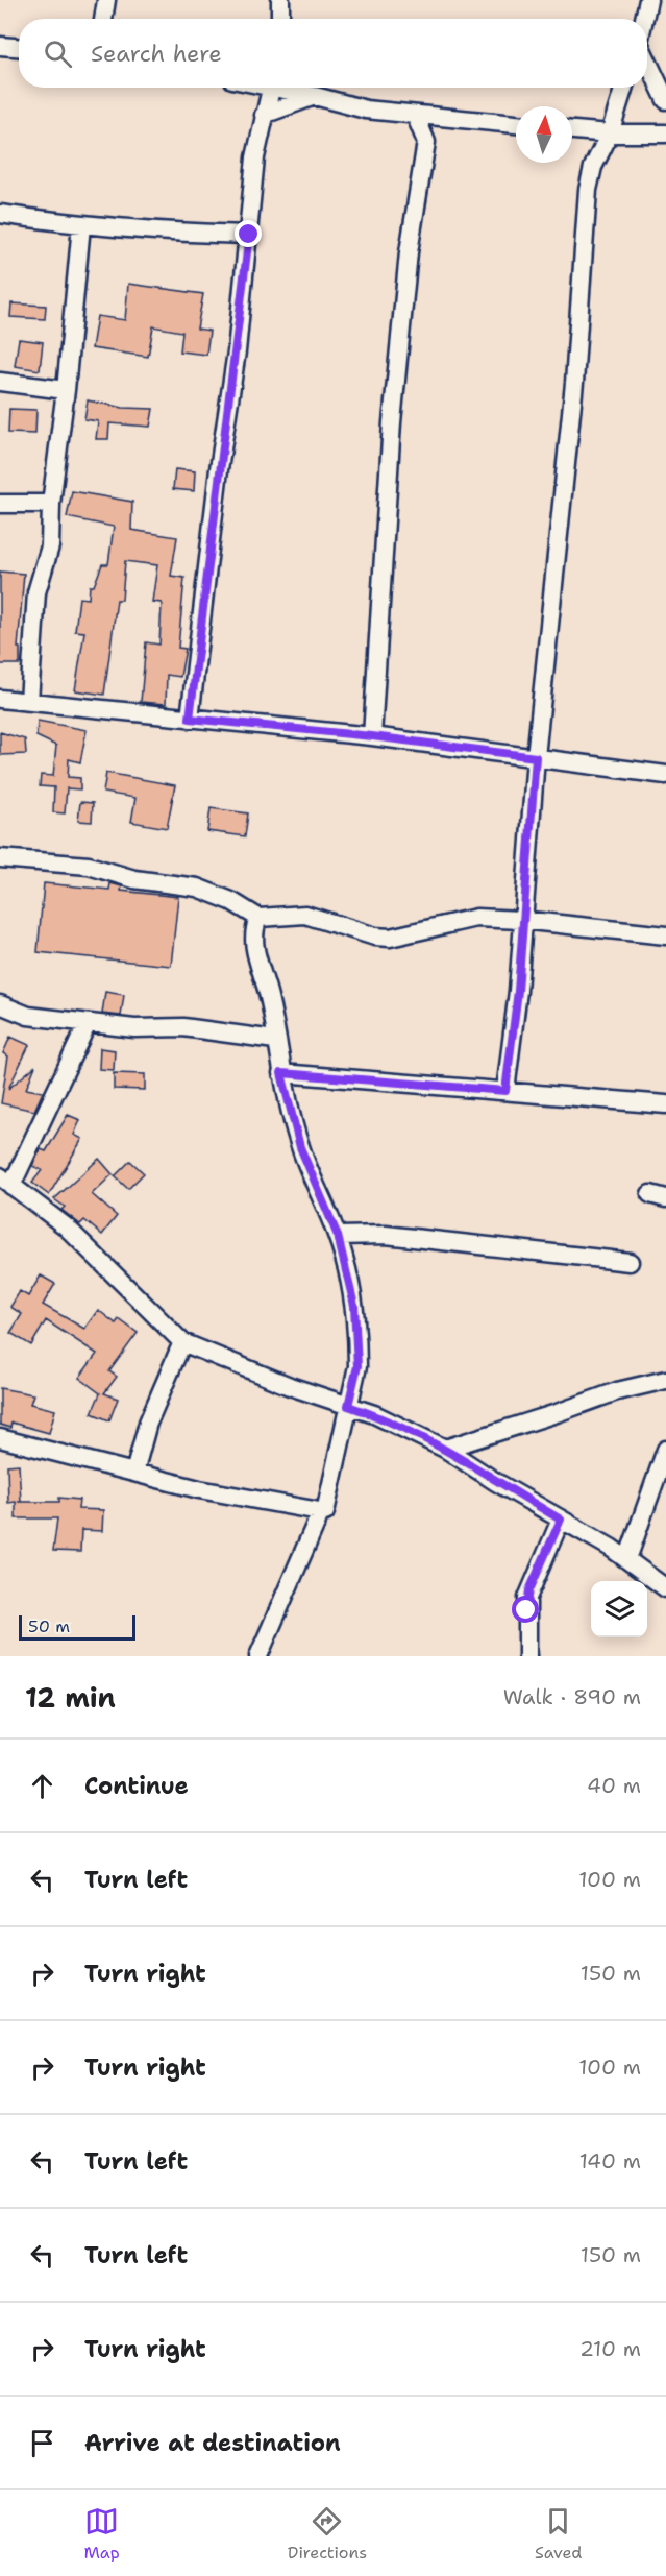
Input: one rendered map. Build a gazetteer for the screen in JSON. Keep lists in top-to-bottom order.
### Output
{
  "scale_bar": "50 m",
  "north": "top",
  "page": {
    "search": "Search here",
    "scale": "50 m",
    "heading": ["12 min", "Walk · 890 m"],
    "list": [
      ["Continue", "40 m"],
      ["Turn left", "100 m"],
      ["Turn right", "150 m"],
      ["Turn right", "100 m"],
      ["Turn left", "140 m"],
      ["Turn left", "150 m"],
      ["Turn right", "210 m"],
      "Arrive at destination"
    ],
    "nav": ["Map", "Directions", "Saved"]
  }
}
